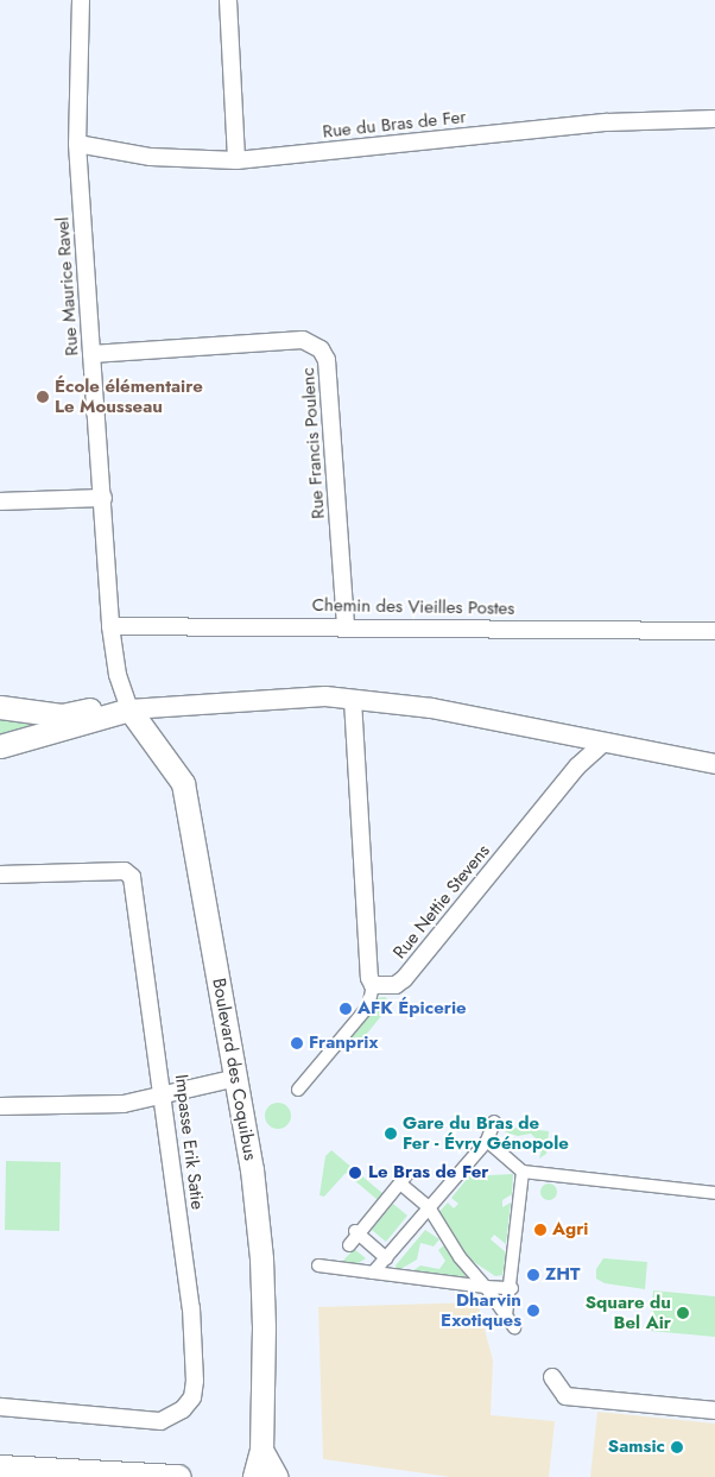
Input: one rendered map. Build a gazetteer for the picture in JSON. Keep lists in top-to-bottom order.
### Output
{
  "streets": {
    "main road": ["Boulevard des Coquibus"],
    "street": [
      "Rue du Bras de Fer",
      "Rue Maurice Ravel",
      "Rue Francis Poulenc",
      "Chemin des Vieilles Postes",
      "Rue Nettie Stevens",
      "Impasse Erik Satie"
    ]
  },
  "crossings": [
    ["Rue du Bras de Fer", "Rue Maurice Ravel"],
    ["Rue Maurice Ravel", "Rue Francis Poulenc"],
    ["Rue Maurice Ravel", "Chemin des Vieilles Postes"],
    ["Rue Maurice Ravel", "Boulevard des Coquibus"],
    ["Rue Francis Poulenc", "Chemin des Vieilles Postes"]
  ],
  "places": [
    "École élémentaire Le Mousseau",
    "AFK Épicerie",
    "Franprix",
    "Gare du Bras de Fer - Évry Génopole",
    "Le Bras de Fer",
    "Agri",
    "ZHT",
    "Dharvin Exotiques",
    "Square du Bel Air",
    "Samsic"
  ]
}
